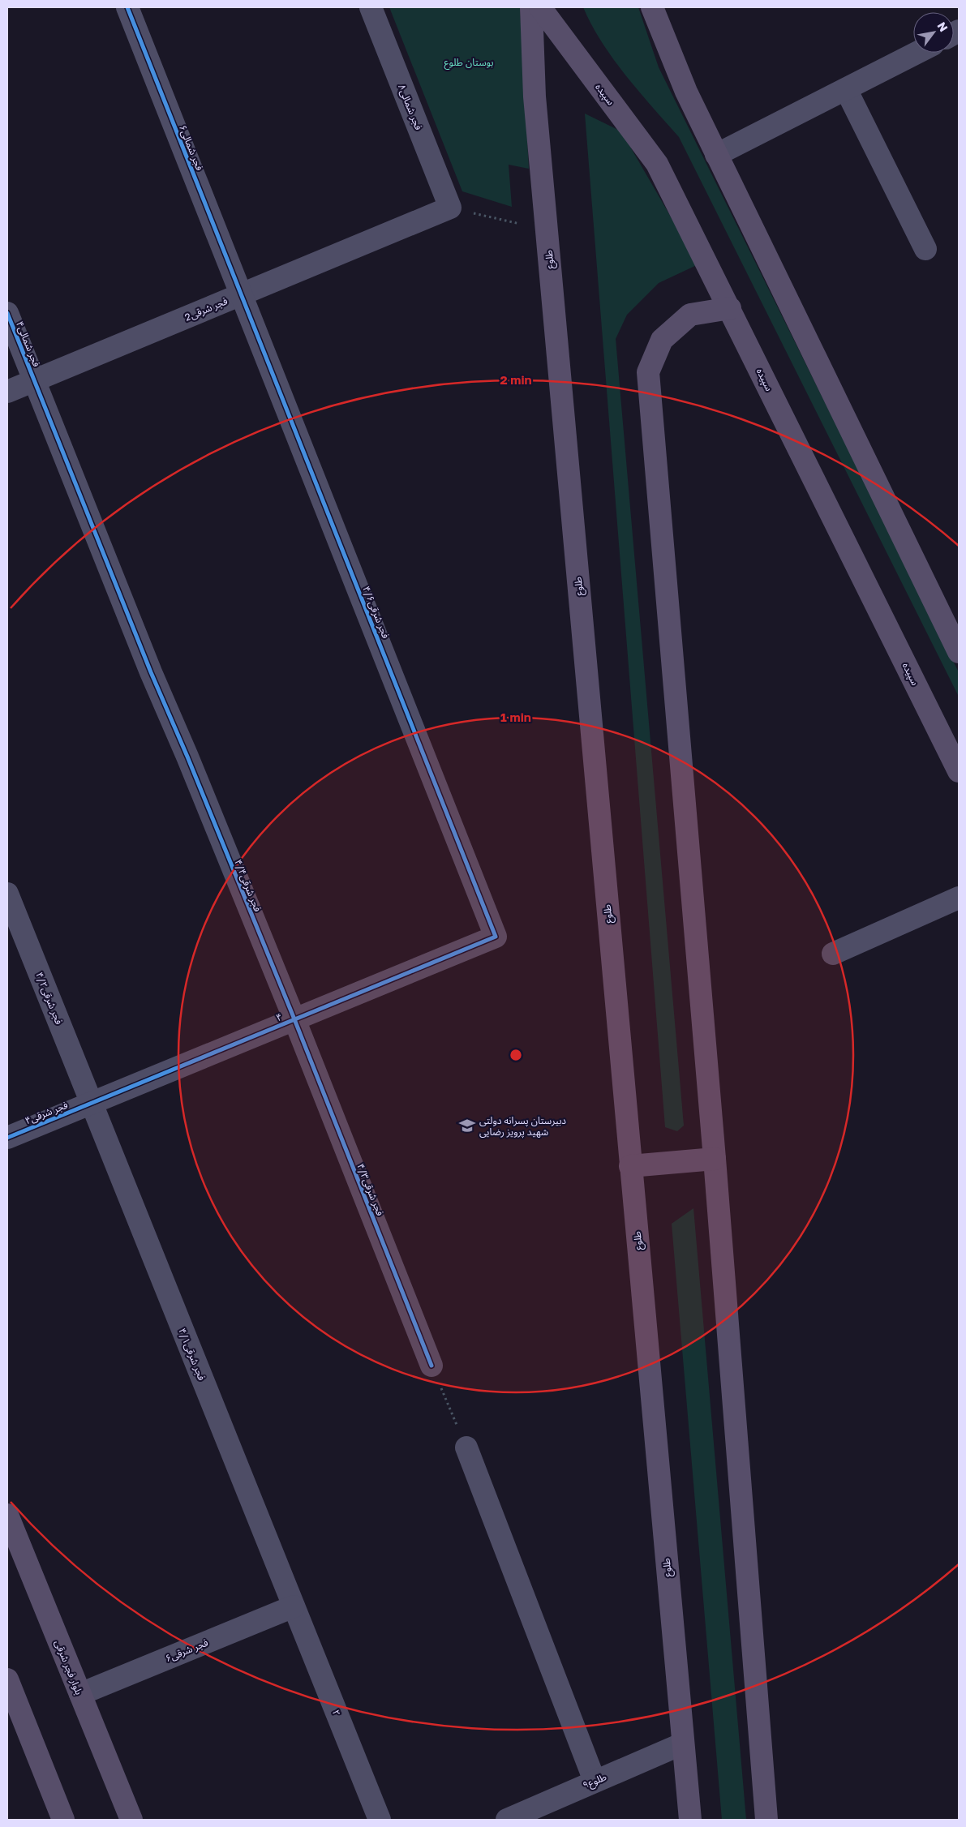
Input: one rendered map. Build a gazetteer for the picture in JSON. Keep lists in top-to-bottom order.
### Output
{
  "streets": {
    "main road": ["سپیده", "طلوع", "بلوار فجر شرقی"],
    "street": [
      "فجر شمالی۸",
      "فجر شمالی۶",
      "2فجر شرقی",
      "فجر شمالی۴",
      "فجر شرقی۴/۶",
      "فجر شرقی۴/۴",
      "فجر شرقی۴/۲",
      "۴",
      "فجر شرقی۴",
      "فجر شرقی۴/۳",
      "فجر شرقی۴/۱",
      "فجر شرقی۶",
      "۲",
      "طلوع۹"
    ]
  },
  "crossings": [
    ["فجر شمالی۸", "2فجر شرقی"],
    ["فجر شمالی۶", "2فجر شرقی"],
    ["فجر شمالی۶", "فجر شرقی۴/۶"],
    ["طلوع", "طلوع۹"],
    ["2فجر شرقی", "فجر شمالی۴"],
    ["2فجر شرقی", "فجر شرقی۴/۶"],
    ["فجر شمالی۴", "فجر شرقی۴/۴"],
    ["فجر شرقی۴/۶", "۴"],
    ["فجر شرقی۴/۴", "۴"],
    ["فجر شرقی۴/۴", "فجر شرقی۴/۳"],
    ["فجر شرقی۴/۲", "۴"],
    ["فجر شرقی۴/۲", "فجر شرقی۴"],
    ["فجر شرقی۴/۲", "فجر شرقی۴/۱"],
    ["۴", "فجر شرقی۴"],
    ["۴", "فجر شرقی۴/۳"],
    ["۴", "فجر شرقی۴/۱"],
    ["فجر شرقی۴", "فجر شرقی۴/۱"],
    ["فجر شرقی۴/۱", "فجر شرقی۶"],
    ["فجر شرقی۴/۱", "۲"],
    ["فجر شرقی۶", "بلوار فجر شرقی"],
    ["فجر شرقی۶", "۲"]
  ],
  "parks": ["بوستان طلوع"],
  "places": {
    "school or university": ["دبیرستان پسرانه دولتی شهید پرویز رضایی"]
  },
  "north": "top right",
  "rings": ["2 min", "1 min"]
}
